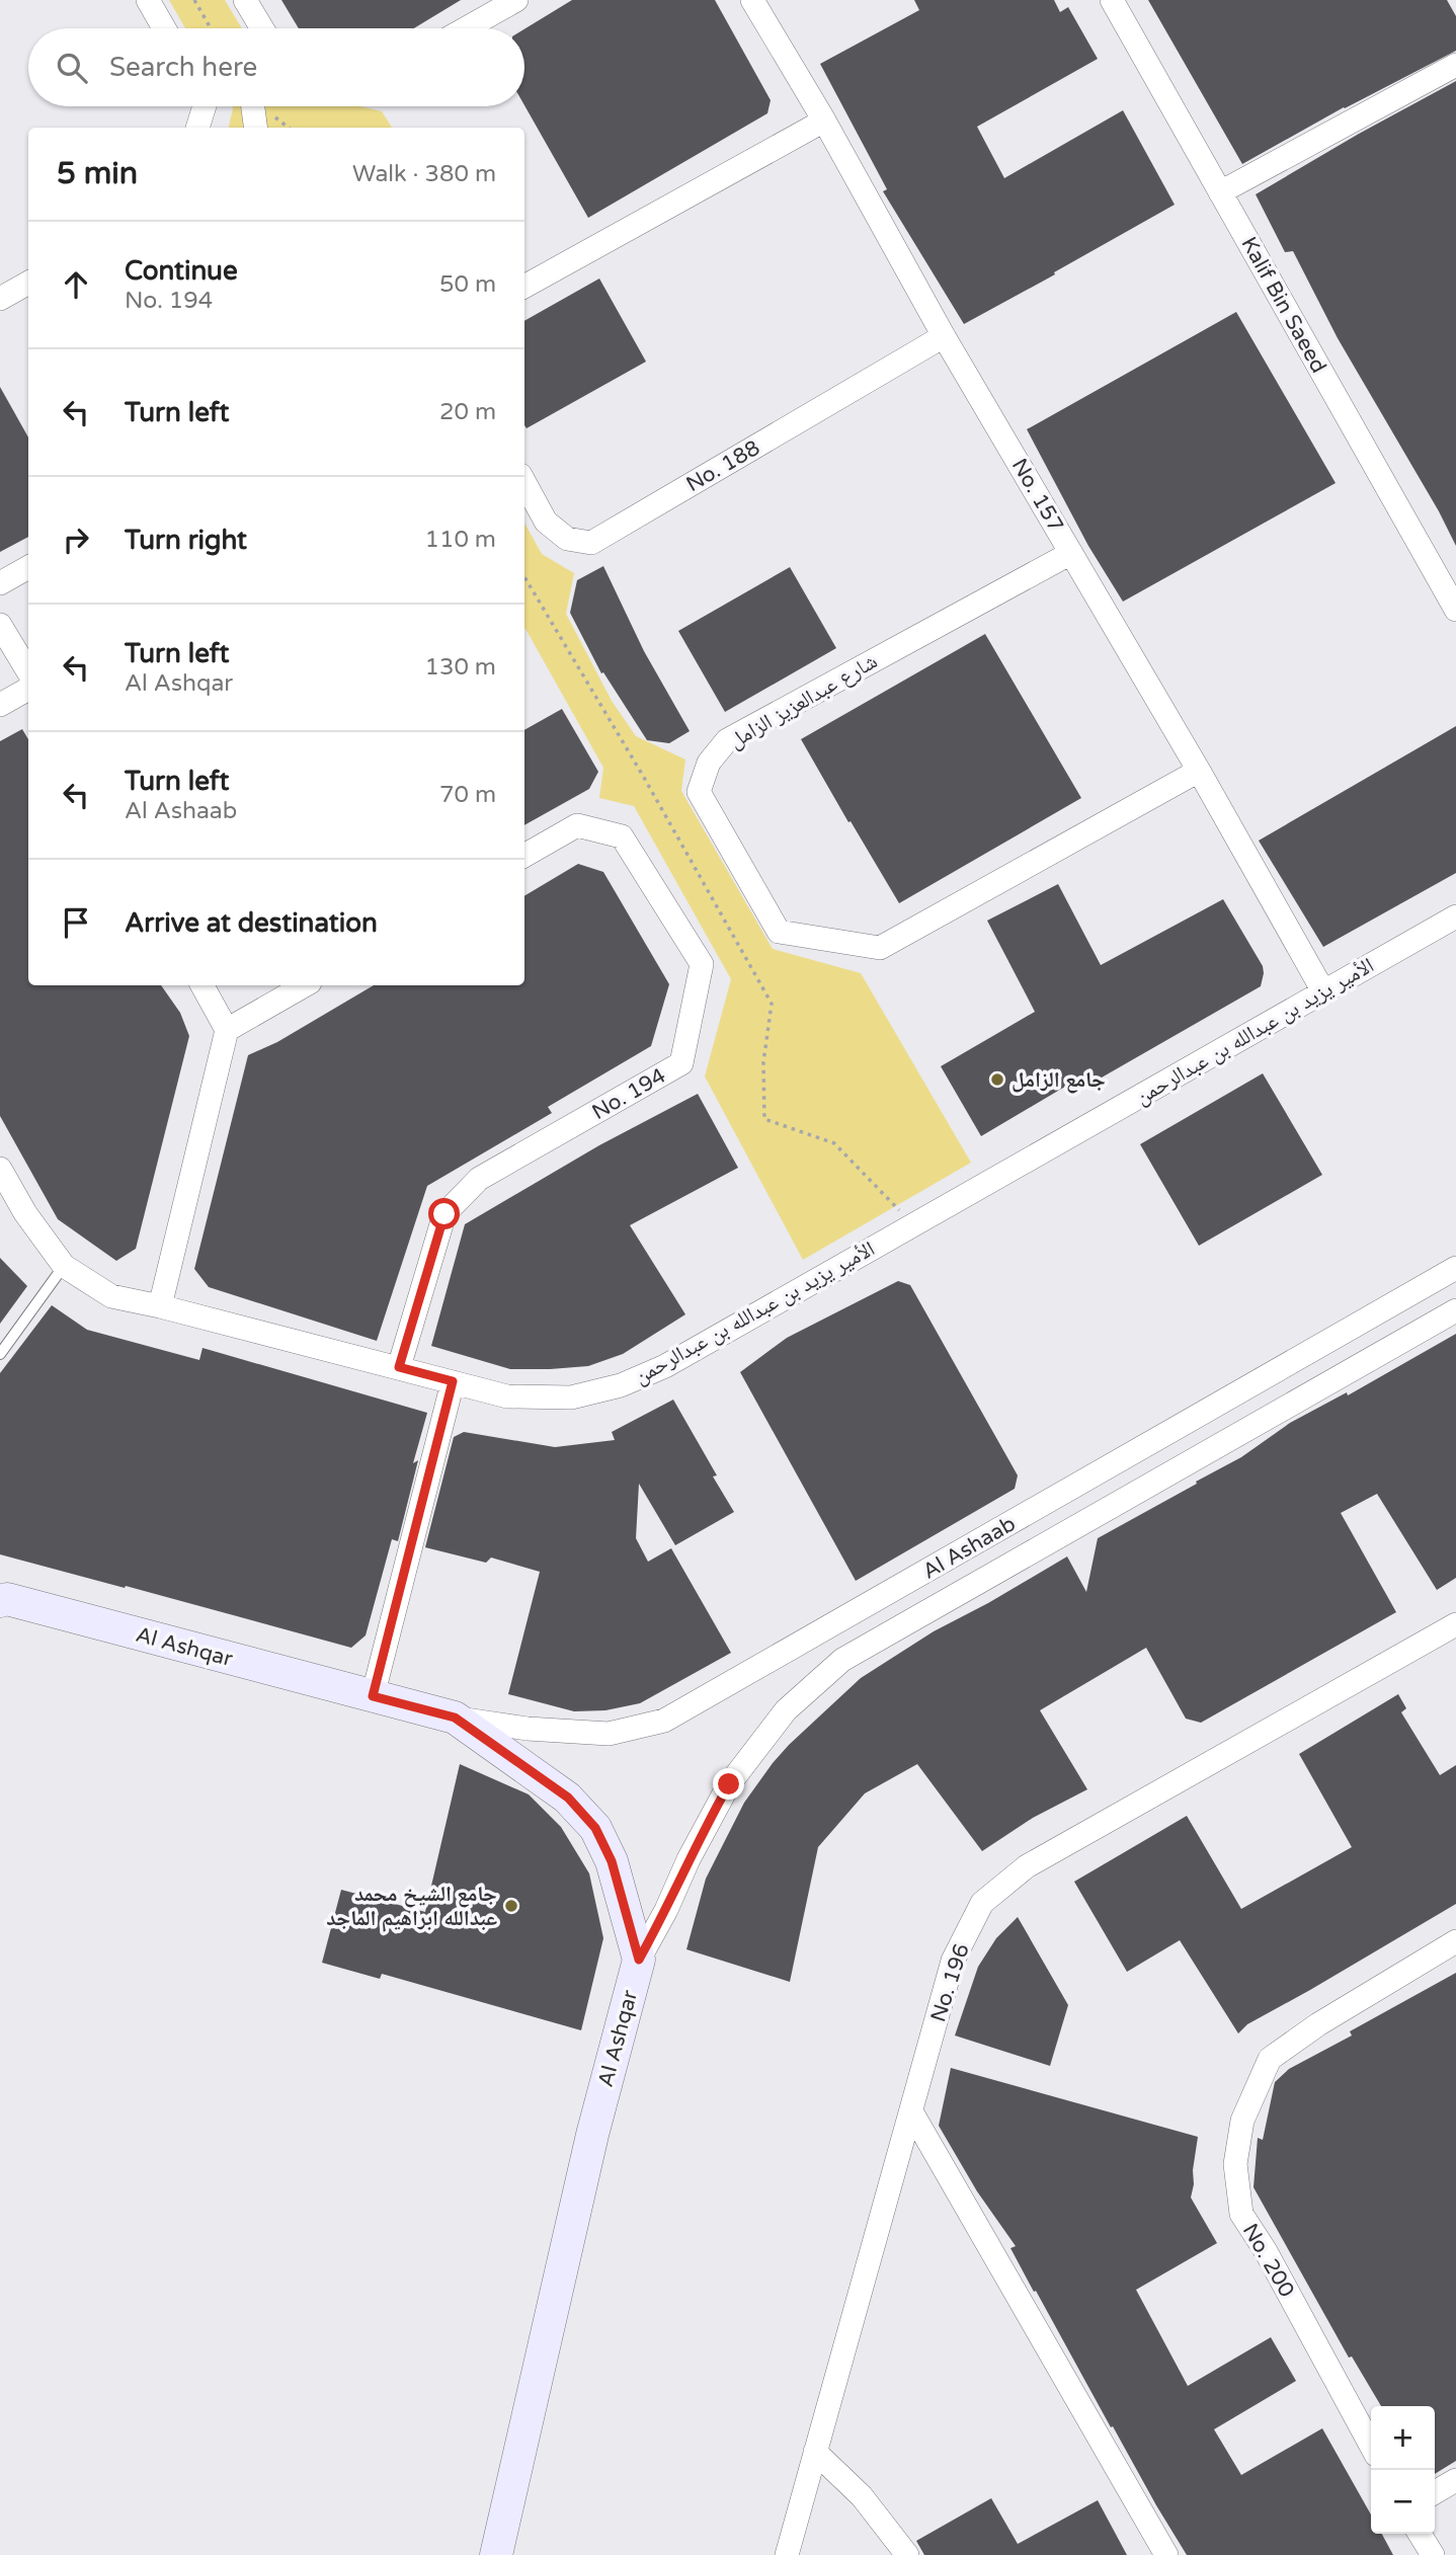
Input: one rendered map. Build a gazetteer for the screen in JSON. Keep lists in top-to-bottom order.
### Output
{
  "streets": {
    "street": [
      "Kalif Bin Saeed",
      "No. 188",
      "No. 157",
      "شارع عبدالعزيز الزامل",
      "الأمير يزيد بن عبدالله بن عبدالرحمن",
      "No. 194",
      "Al Ashaab",
      "Al Ashqar",
      "No. 196",
      "No. 200"
    ]
  },
  "crossings": [
    ["No. 188", "No. 157"],
    ["No. 157", "شارع عبدالعزيز الزامل"],
    ["No. 157", "الأمير يزيد بن عبدالله بن عبدالرحمن"],
    ["الأمير يزيد بن عبدالله بن عبدالرحمن", "No. 194"],
    ["Al Ashaab", "Al Ashqar"]
  ],
  "places": ["جامع الزامل", "جامع الشيخ محمد عبدالله ابراهيم الماجد"],
  "page": {
    "search": "Search here",
    "heading": ["5 min", "Walk · 380 m"],
    "list": [
      ["Continue", "No. 194", "50 m"],
      ["Turn left", "20 m"],
      ["Turn right", "110 m"],
      ["Turn left", "Al Ashqar", "130 m"],
      ["Turn left", "Al Ashaab", "70 m"],
      "Arrive at destination"
    ],
    "map_buttons": ["+", "−"]
  }
}
